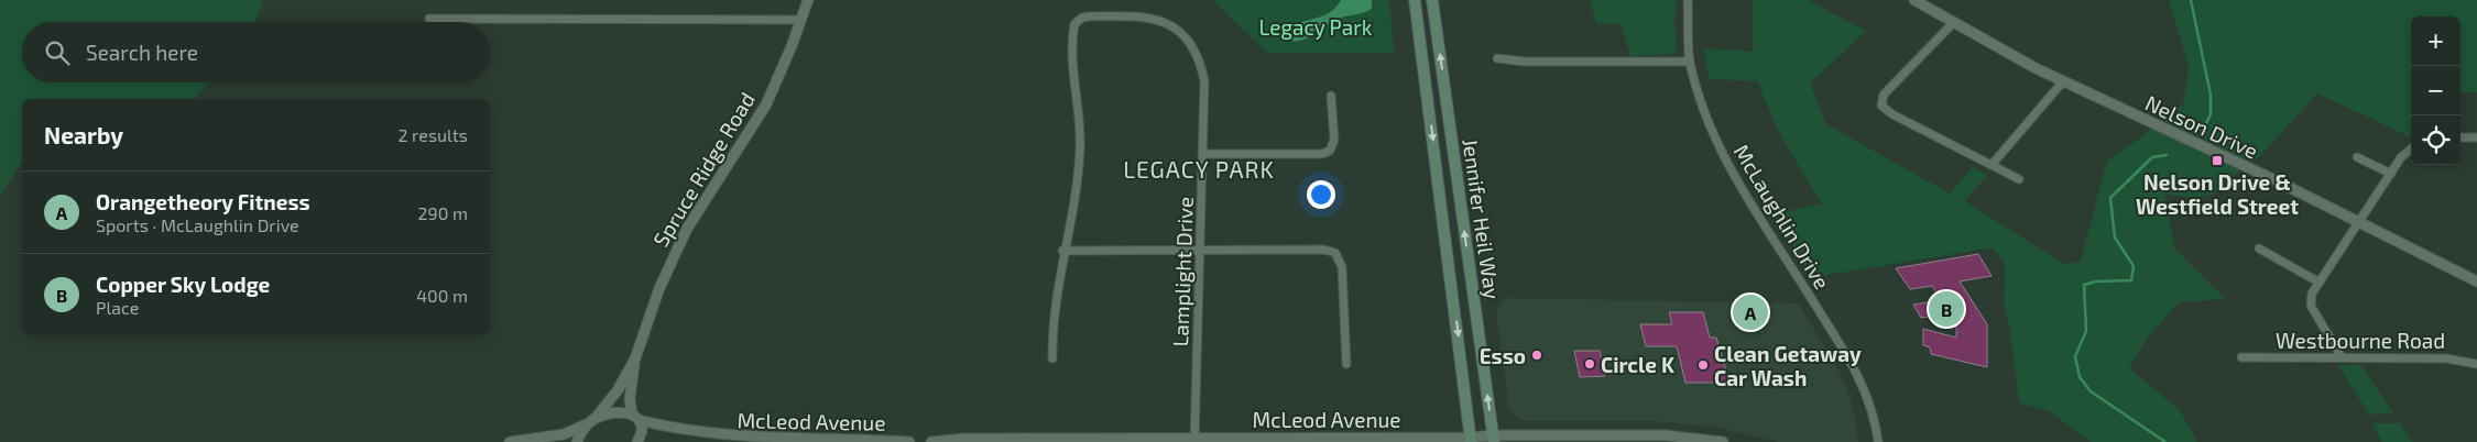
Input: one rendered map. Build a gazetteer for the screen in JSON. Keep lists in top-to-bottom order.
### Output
{
  "streets": {
    "main road": ["Jennifer Heil Way"],
    "street": [
      "Nelson Drive",
      "Spruce Ridge Road",
      "McLaughlin Drive",
      "Lamplight Drive",
      "Westbourne Road",
      "McLeod Avenue"
    ]
  },
  "crossings": [
    ["Spruce Ridge Road", "McLeod Avenue"],
    ["Jennifer Heil Way", "McLeod Avenue"],
    ["Lamplight Drive", "McLeod Avenue"]
  ],
  "districts": ["LEGACY PARK"],
  "parks": ["Legacy Park"],
  "places": {
    "transit": ["Nelson Drive & Westfield Street"],
    "other": ["Esso", "Circle K", "Clean Getaway Car Wash"]
  },
  "page": {
    "map_buttons": ["+", "−"],
    "search": "Search here",
    "heading": ["Nearby", "2 results"],
    "list": [
      {
        "mark": "A",
        "name": "Orangetheory Fitness",
        "note": "Sports · McLaughlin Drive",
        "value": "290 m"
      },
      {
        "mark": "B",
        "name": "Copper Sky Lodge",
        "note": "Place",
        "value": "400 m"
      }
    ],
    "pins": ["B", "A"]
  }
}
